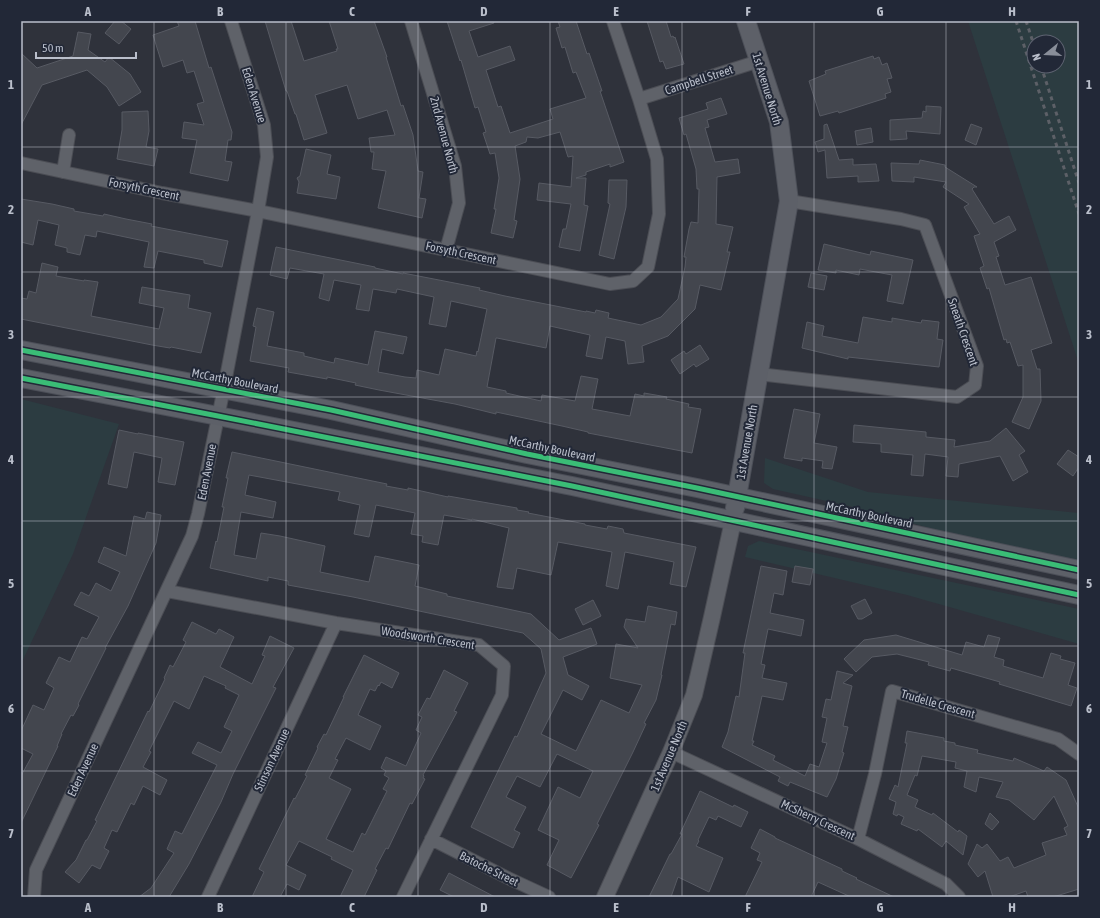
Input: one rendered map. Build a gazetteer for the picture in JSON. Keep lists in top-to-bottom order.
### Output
{
  "streets": {
    "main road": ["1st Avenue North", "McCarthy Boulevard"],
    "street": [
      "Campbell Street",
      "Eden Avenue",
      "2nd Avenue North",
      "Forsyth Crescent",
      "Sneath Crescent",
      "Woodsworth Crescent",
      "Trudelle Crescent",
      "Stinson Avenue",
      "McSherry Crescent",
      "Batoche Street"
    ]
  },
  "crossings": [
    ["Campbell Street", "1st Avenue North"],
    ["Campbell Street", "Forsyth Crescent"],
    ["1st Avenue North", "Sneath Crescent"],
    ["1st Avenue North", "McCarthy Boulevard"],
    ["1st Avenue North", "McSherry Crescent"],
    ["Eden Avenue", "Forsyth Crescent"],
    ["Eden Avenue", "McCarthy Boulevard"],
    ["Eden Avenue", "Woodsworth Crescent"],
    ["2nd Avenue North", "Forsyth Crescent"],
    ["Woodsworth Crescent", "Stinson Avenue"],
    ["Woodsworth Crescent", "Batoche Street"],
    ["Trudelle Crescent", "McSherry Crescent"]
  ],
  "scale_bar": "50 m",
  "north": "left",
  "grid": {
    "columns": [
      "A",
      "B",
      "C",
      "D",
      "E",
      "F",
      "G",
      "H"
    ],
    "rows": [
      "1",
      "2",
      "3",
      "4",
      "5",
      "6",
      "7"
    ]
  }
}
